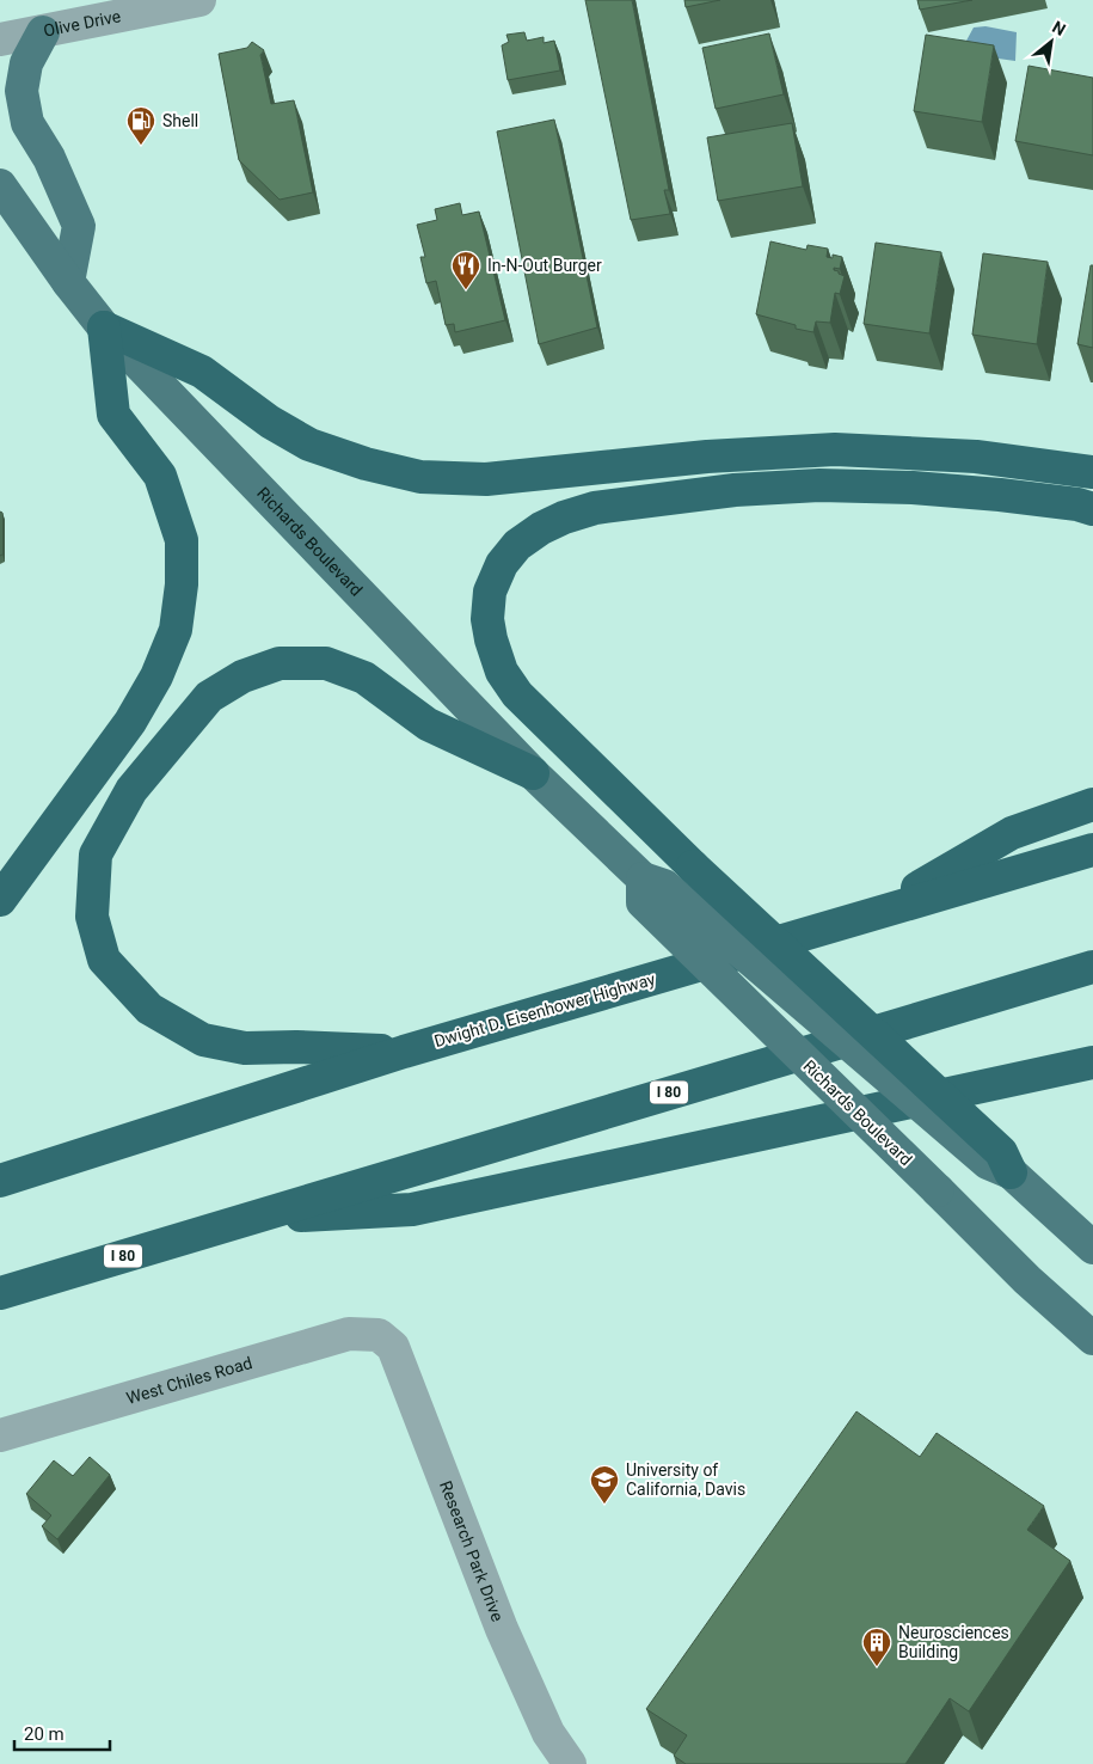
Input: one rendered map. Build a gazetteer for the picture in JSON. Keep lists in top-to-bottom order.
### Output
{
  "streets": {
    "highway": ["Dwight D. Eisenhower Highway", "I 80"],
    "main road": ["Richards Boulevard"],
    "street": ["Olive Drive", "West Chiles Road", "Research Park Drive"]
  },
  "crossings": [
    ["West Chiles Road", "Research Park Drive"]
  ],
  "places": {
    "fuel station": ["Shell"],
    "restaurant": ["In-N-Out Burger"],
    "school or university": ["University of California, Davis"],
    "building": ["Neurosciences Building"]
  },
  "scale_bar": "20 m",
  "north": "top right"
}
